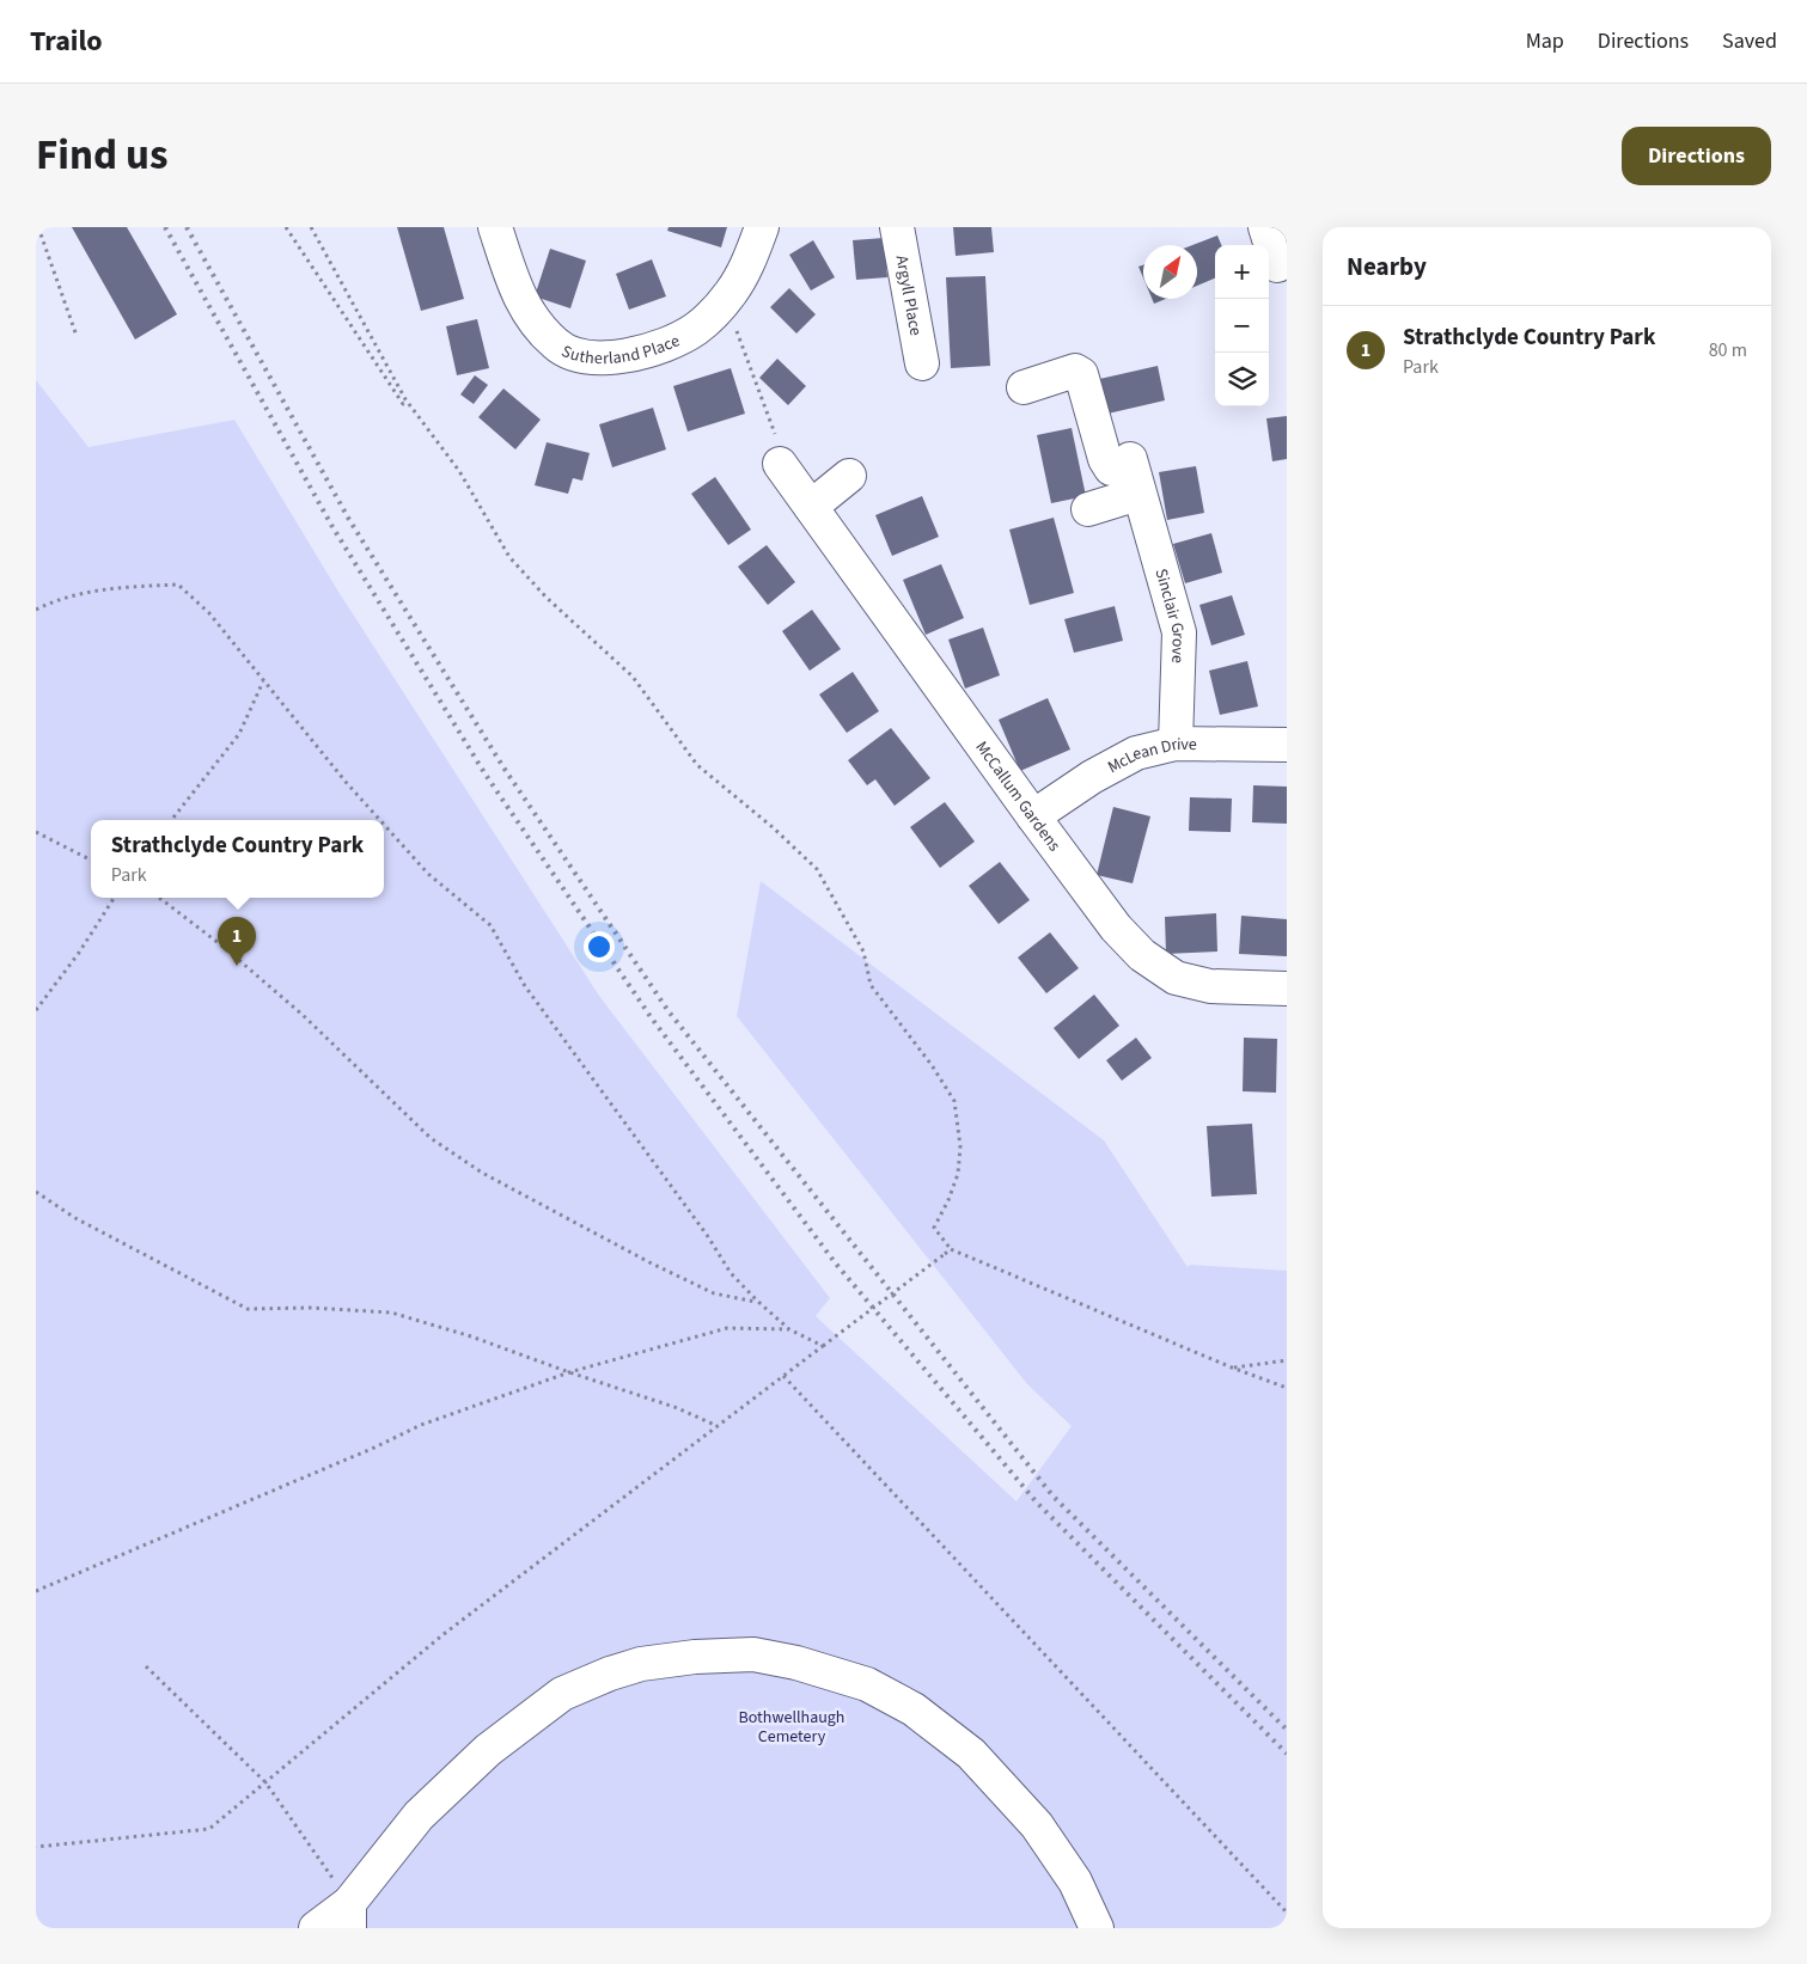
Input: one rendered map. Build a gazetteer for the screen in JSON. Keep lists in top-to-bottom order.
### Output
{
  "streets": {
    "street": [
      "Argyll Place",
      "Sutherland Place",
      "Sinclair Grove",
      "McLean Drive",
      "McCallum Gardens"
    ]
  },
  "crossings": [
    ["Sinclair Grove", "McLean Drive"],
    ["McLean Drive", "McCallum Gardens"]
  ],
  "parks": ["Bothwellhaugh Cemetery"],
  "north": "top right",
  "page": {
    "header": "Trailo",
    "nav": ["Map", "Directions", "Saved"],
    "title": "Find us",
    "buttons": "Directions",
    "heading": "Nearby",
    "map_buttons": ["+", "−"],
    "list": [
      {
        "mark": "1",
        "name": "Strathclyde Country Park",
        "note": "Park",
        "value": "80 m"
      }
    ],
    "popup": ["Strathclyde Country Park", "Park"],
    "pins": "1"
  }
}
